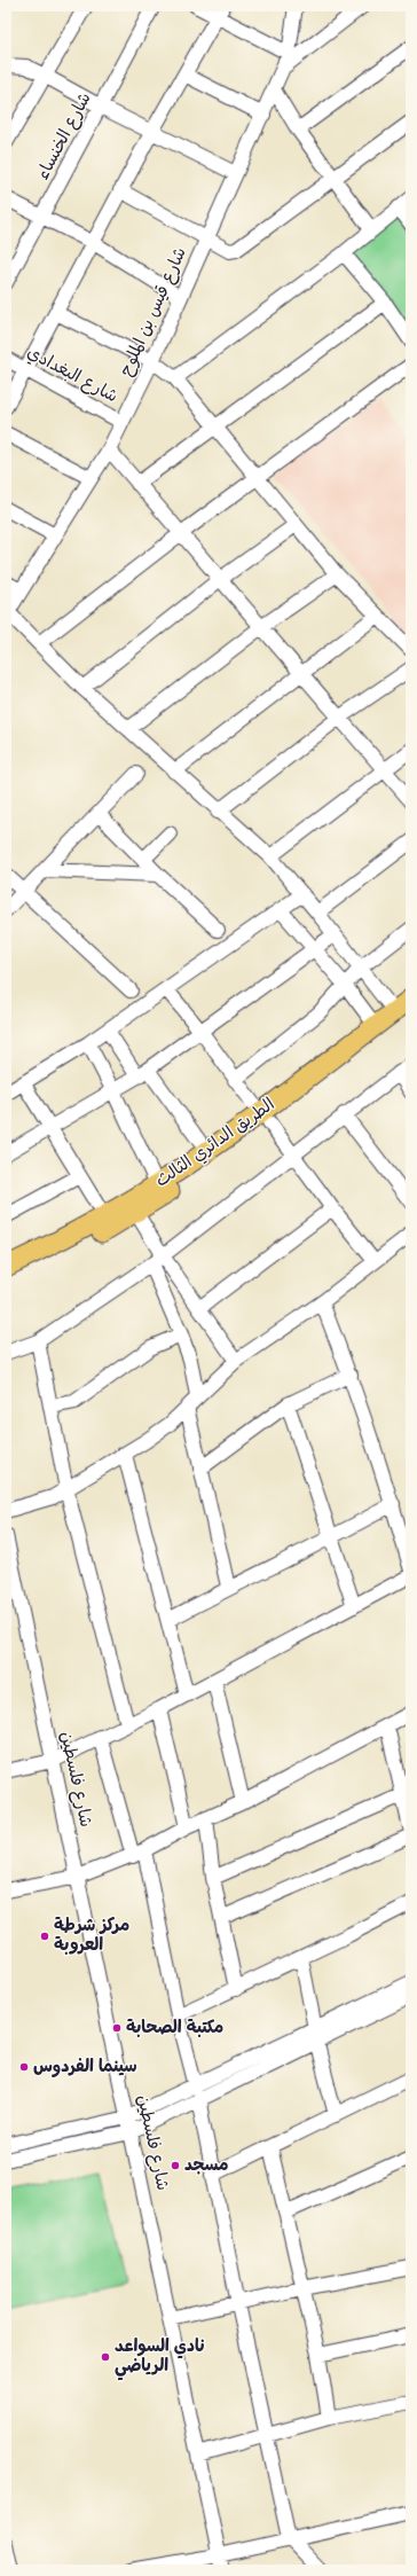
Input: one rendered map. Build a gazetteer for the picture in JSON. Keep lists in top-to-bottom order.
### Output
{
  "streets": {
    "highway": ["الطريق الدائري الثالث"],
    "street": [
      "شارع الخنساء",
      "شارع قيس بن الملوح",
      "شارع البغدادي",
      "شارع فلسطين"
    ]
  },
  "crossings": [
    ["شارع قيس بن الملوح", "شارع البغدادي"]
  ],
  "places": [
    "مركز شرطة العروبة",
    "مكتبة الصحابة",
    "سينما الفردوس",
    "مسجد",
    "نادي السواعد الرياضي"
  ]
}
